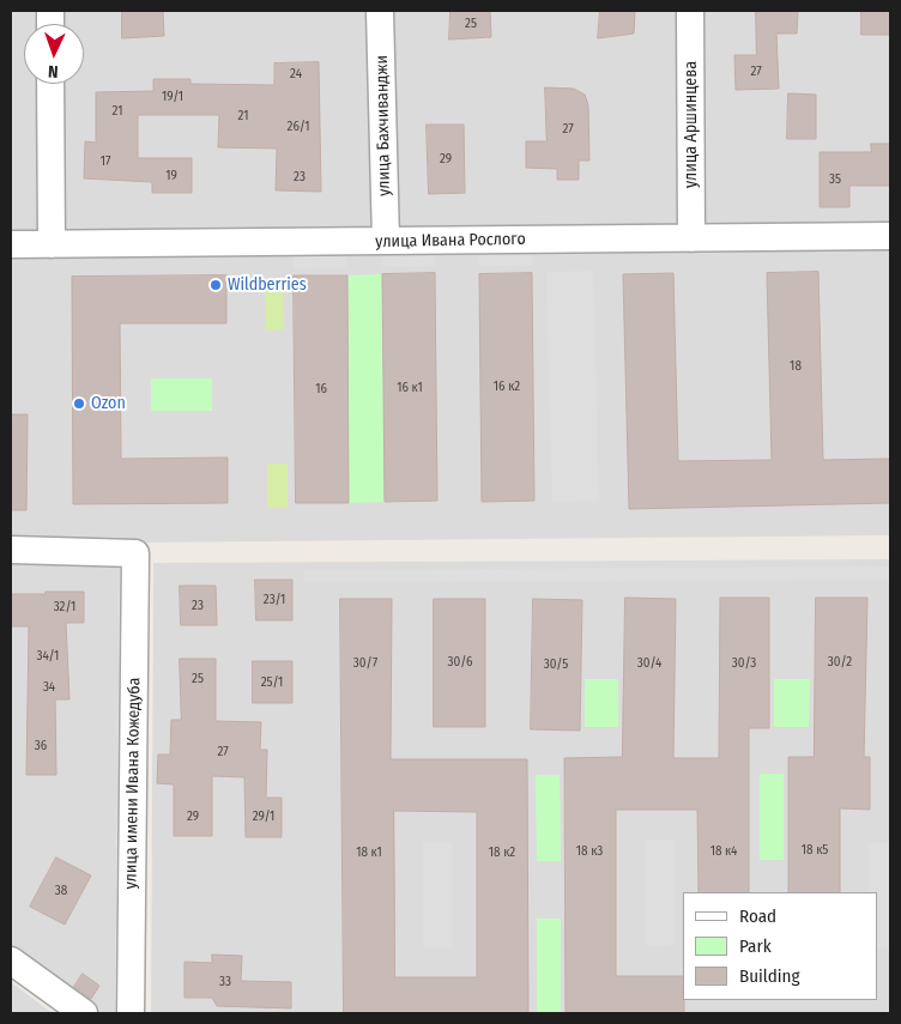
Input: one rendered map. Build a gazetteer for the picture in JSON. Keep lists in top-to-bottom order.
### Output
{
  "streets": {
    "street": [
      "улица Аршинцева",
      "улица Бахчиванджи",
      "улица Ивана Рослого",
      "улица имени Ивана Кожедуба"
    ]
  },
  "crossings": [
    ["улица Аршинцева", "улица Ивана Рослого"],
    ["улица Бахчиванджи", "улица Ивана Рослого"]
  ],
  "places": ["Wildberries", "Ozon"],
  "house_numbers": [
    "25",
    "27",
    "24",
    "19/1",
    "21",
    "21",
    "26/1",
    "27",
    "29",
    "17",
    "19",
    "23",
    "35",
    "18",
    "16 к2",
    "16 к1",
    "16",
    "23/1",
    "23",
    "32/1",
    "34/1",
    "30/6",
    "30/2",
    "30/7",
    "30/4",
    "30/3",
    "30/5",
    "25",
    "25/1",
    "34",
    "36",
    "27",
    "29",
    "29/1",
    "18 к5",
    "18 к3",
    "18 к4",
    "18 к1",
    "18 к2",
    "38",
    "33"
  ],
  "legend": ["Road", "Park", "Building"],
  "north": "bottom"
}
